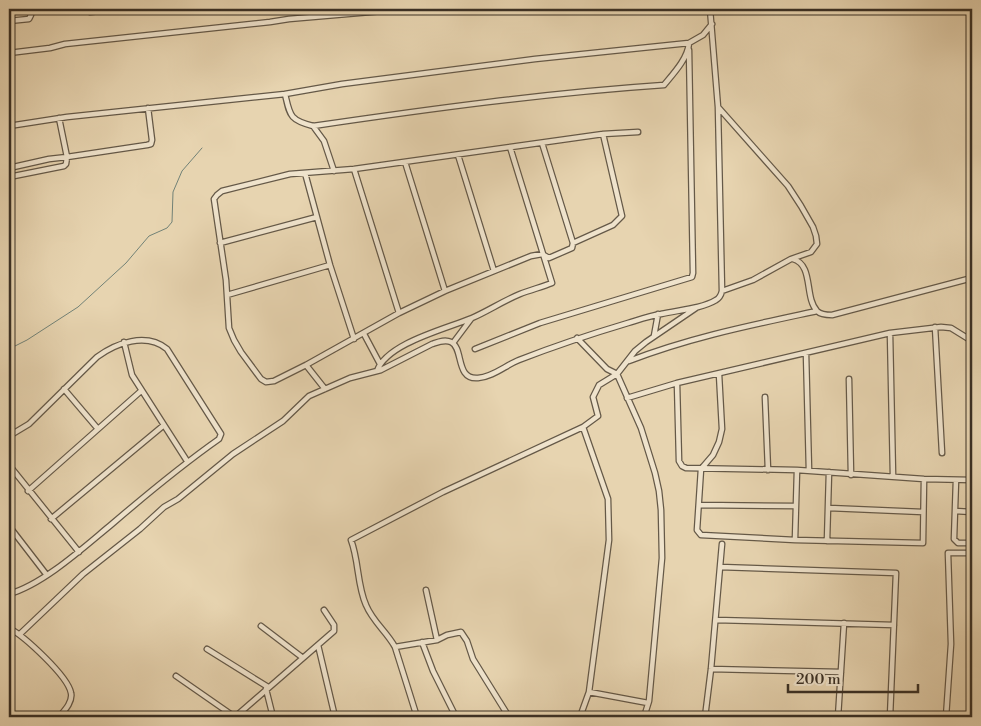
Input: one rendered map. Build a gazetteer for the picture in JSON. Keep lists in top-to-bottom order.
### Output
{
  "scale_bar": "200 m"
}
